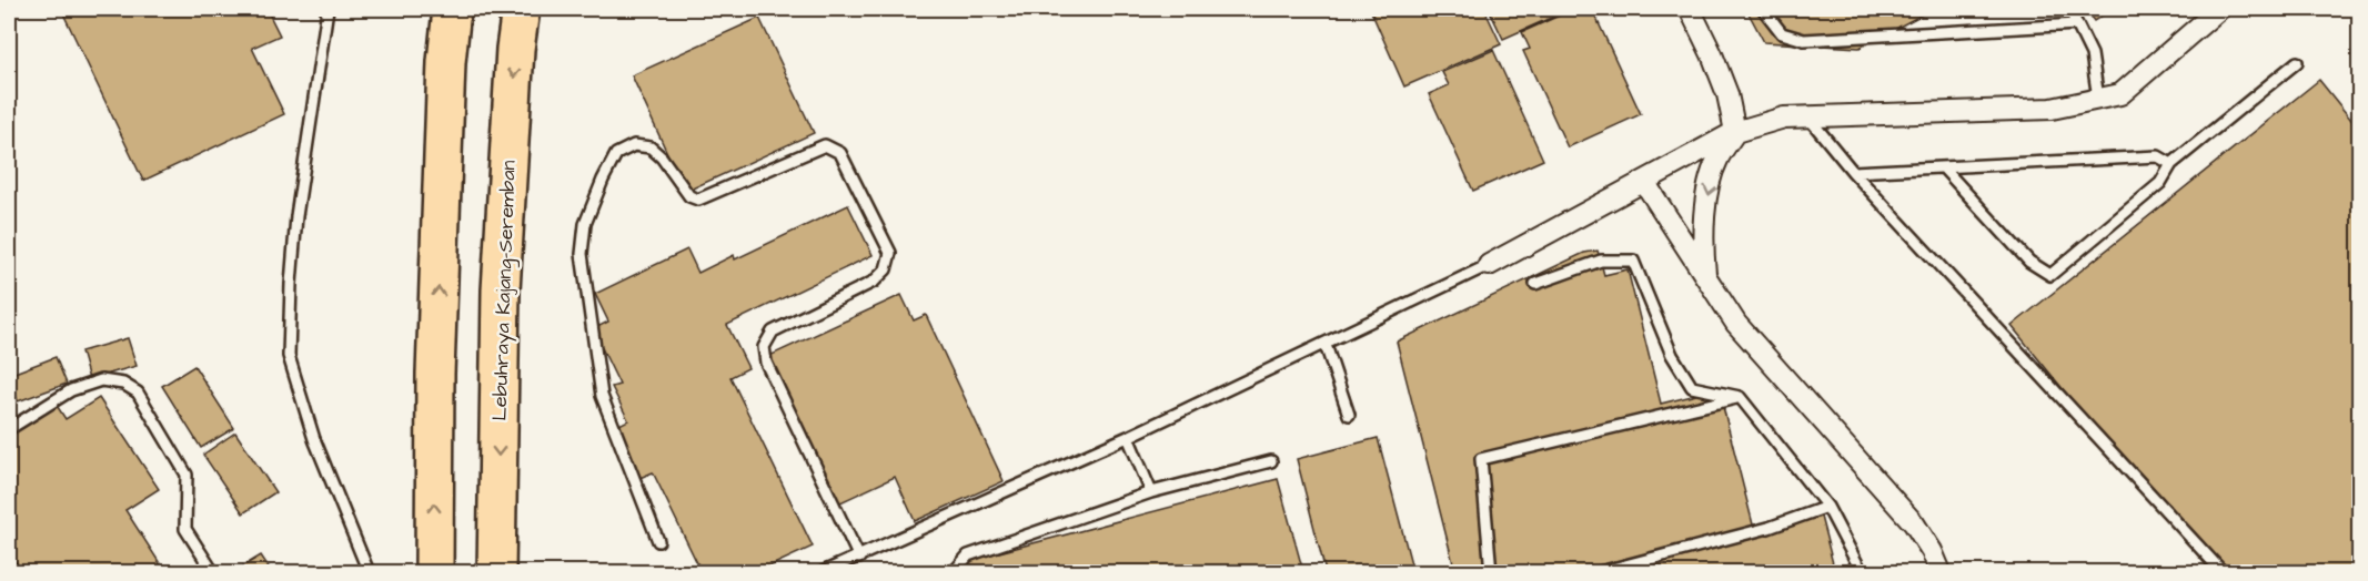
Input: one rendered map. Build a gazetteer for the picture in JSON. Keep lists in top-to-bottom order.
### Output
{
  "streets": {
    "highway": ["Lebuhraya Kajang-Seremban"]
  }
}
